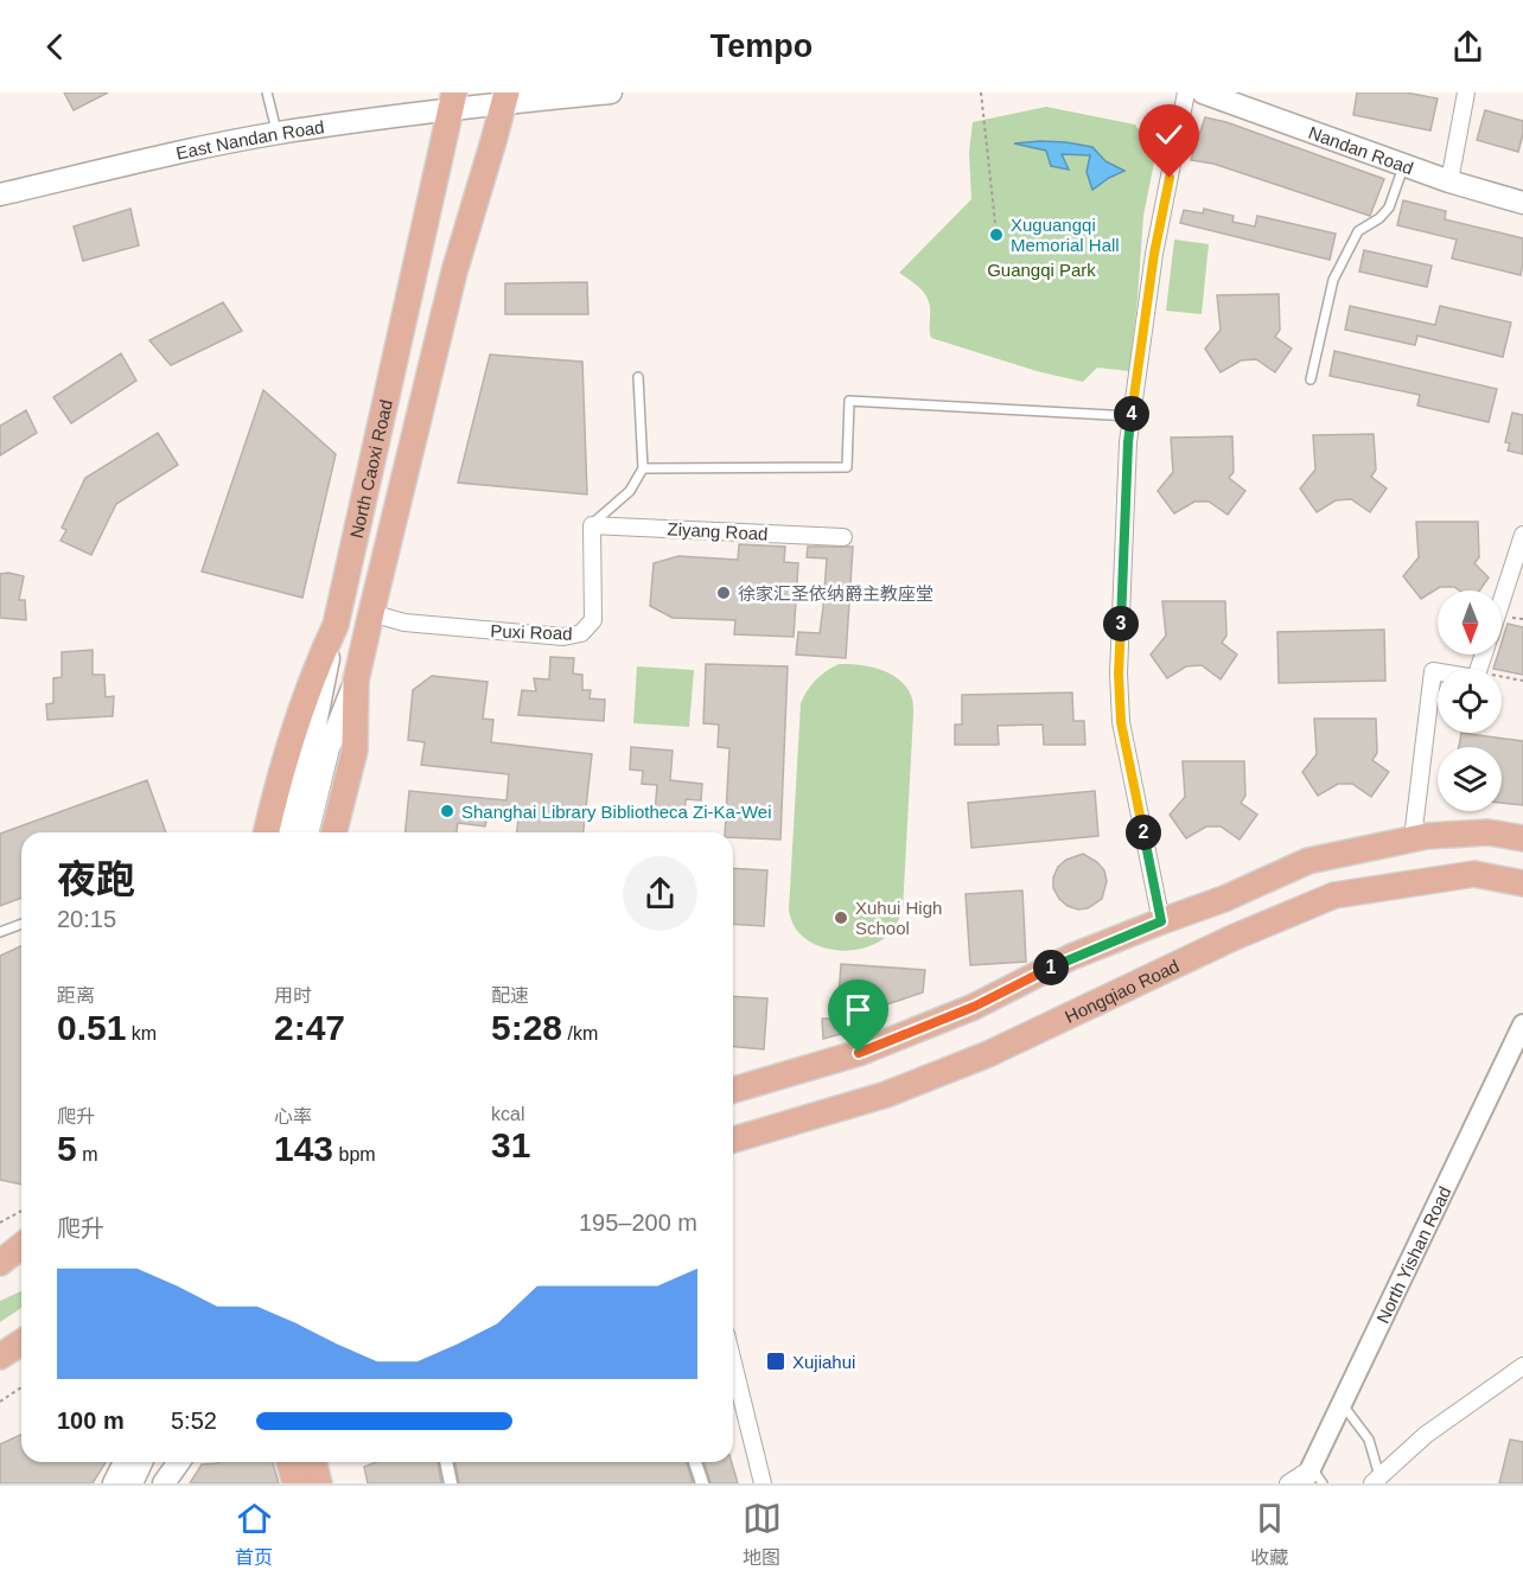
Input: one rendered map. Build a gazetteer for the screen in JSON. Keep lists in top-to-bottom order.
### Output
{
  "streets": {
    "main road": [
      "East Nandan Road",
      "Nandan Road",
      "North Caoxi Road",
      "Hongqiao Road"
    ],
    "street": ["Ziyang Road", "Puxi Road", "North Yishan Road"]
  },
  "crossings": [
    ["East Nandan Road", "North Caoxi Road"],
    ["North Caoxi Road", "Puxi Road"],
    ["Ziyang Road", "Puxi Road"]
  ],
  "parks": ["Guangqi Park"],
  "places": {
    "other": [
      "Xuguangqi Memorial Hall",
      "徐家汇圣依纳爵主教座堂",
      "Shanghai Library Bibliotheca Zi-Ka-Wei",
      "Xuhui High School"
    ],
    "transit": ["Xujiahui"]
  },
  "north": "bottom",
  "page": {
    "header": "Tempo",
    "pins": [
      "4",
      "3",
      "2",
      "1"
    ],
    "heading": ["夜跑", "20:15"],
    "stats": [
      ["距离", "0.51 km"],
      ["用时", "2:47"],
      ["配速", "5:28 /km"],
      ["爬升", "5 m"],
      ["心率", "143 bpm"],
      ["kcal", "31"]
    ],
    "chart": ["爬升", "195–200 m"],
    "list": [
      {
        "name": "100 m",
        "note": "5:52"
      }
    ],
    "tabs": ["首页", "地图", "收藏"]
  }
}
